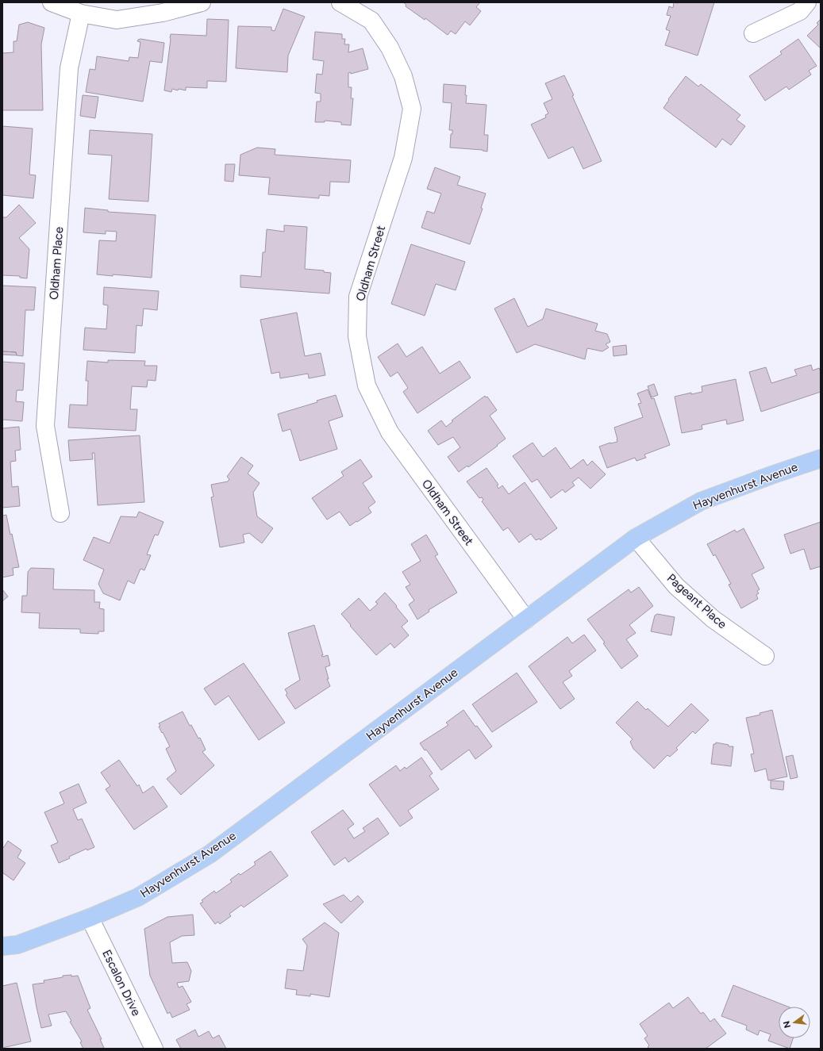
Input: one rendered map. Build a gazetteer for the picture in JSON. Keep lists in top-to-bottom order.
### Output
{
  "streets": {
    "main road": ["Hayvenhurst Avenue"],
    "street": [
      "Oldham Place",
      "Oldham Street",
      "Pageant Place",
      "Escalon Drive"
    ]
  },
  "crossings": [
    ["Oldham Street", "Hayvenhurst Avenue"],
    ["Hayvenhurst Avenue", "Pageant Place"],
    ["Hayvenhurst Avenue", "Escalon Drive"]
  ],
  "north": "left"
}
